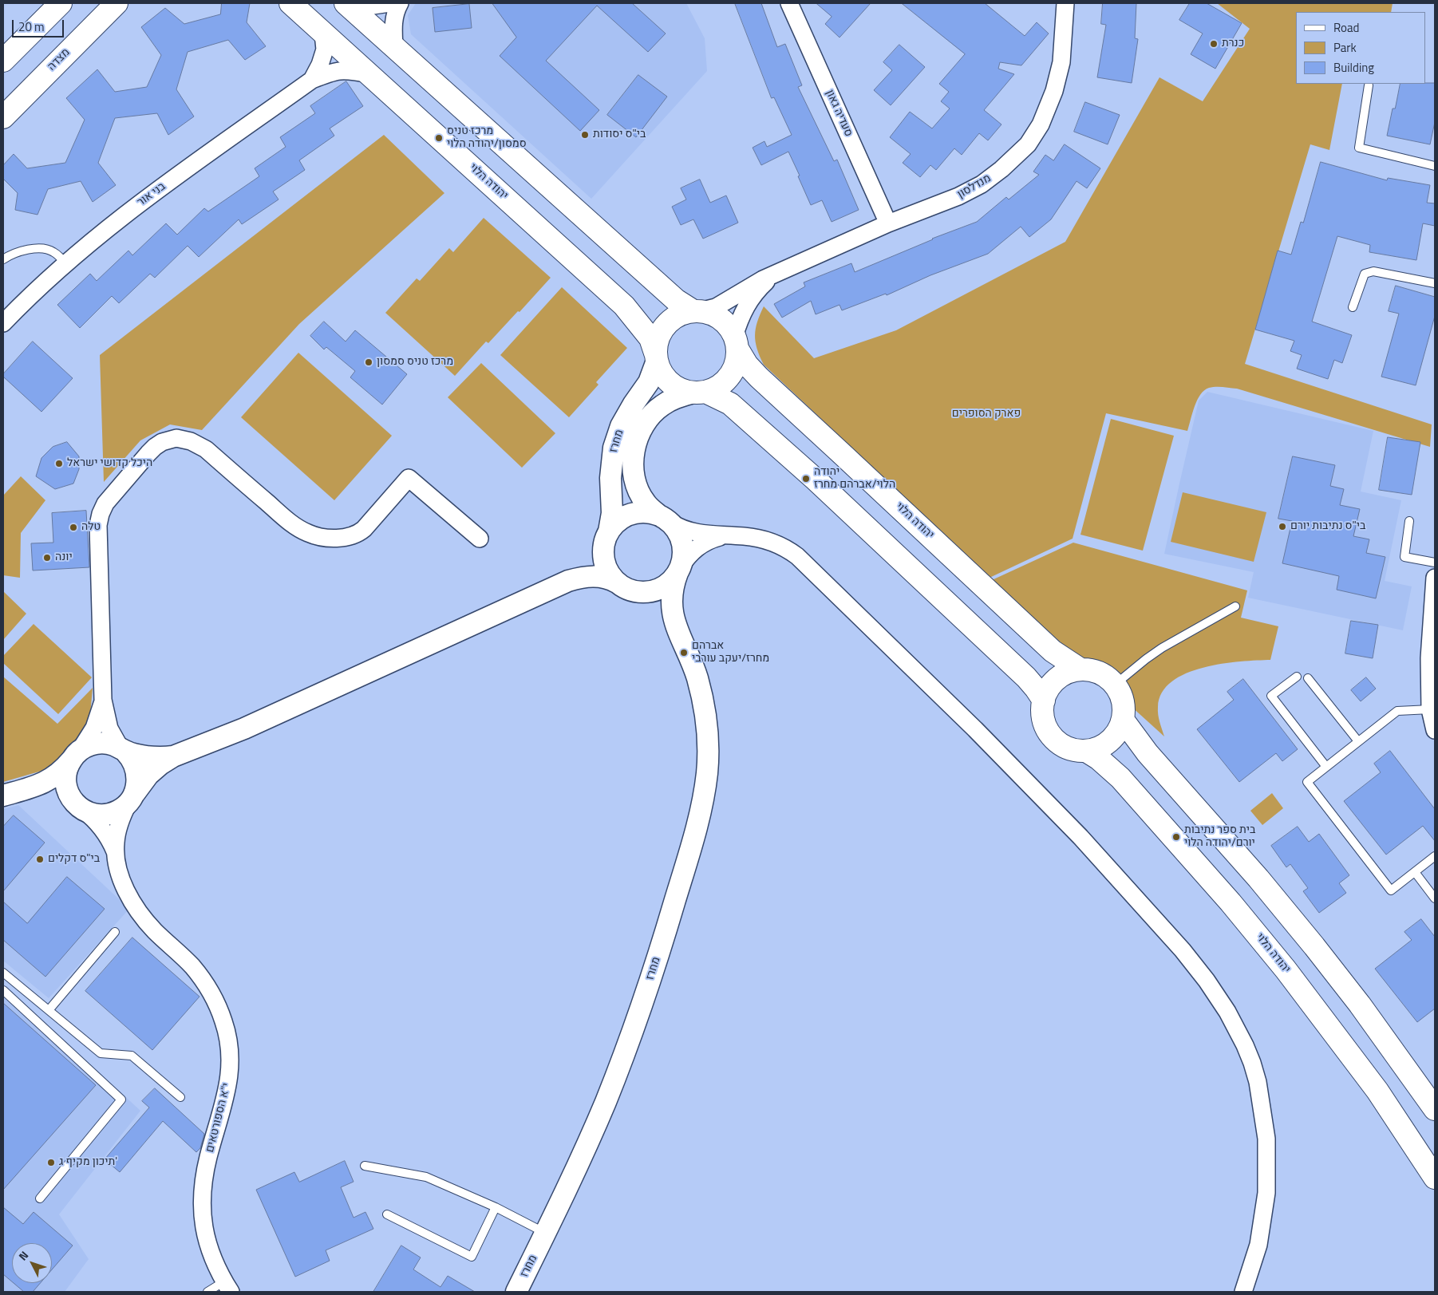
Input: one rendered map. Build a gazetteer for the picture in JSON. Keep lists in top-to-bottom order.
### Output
{
  "streets": {
    "main road": ["מצדה", "יהודה הלוי"],
    "street": [
      "סעדיה גאון",
      "מנדלסון",
      "בני אור",
      "מחרז",
      "י\"א הספורטאים"
    ]
  },
  "crossings": [
    ["סעדיה גאון", "מנדלסון"],
    ["יהודה הלוי", "מנדלסון"],
    ["יהודה הלוי", "בני אור"],
    ["יהודה הלוי", "מחרז"],
    ["מנדלסון", "מחרז"]
  ],
  "parks": ["פארק הסופרים"],
  "places": [
    "כנרת",
    "בי\"ס יסודות",
    "מרכז טניס סמסון/יהודה הלוי",
    "מרכז טניס סמסון",
    "היכל קדושי ישראל",
    "יהודה הלוי/אברהם מחרז",
    "בי\"ס נתיבות יורם",
    "טלה",
    "יונה",
    "אברהם מחרז/יעקב עורבי",
    "בית ספר נתיבות יורם/יהודה הלוי",
    "בי\"ס דקלים",
    "תיכון מקיף ג'"
  ],
  "legend": ["Road", "Park", "Building"],
  "scale_bar": "20 m",
  "north": "top left"
}
